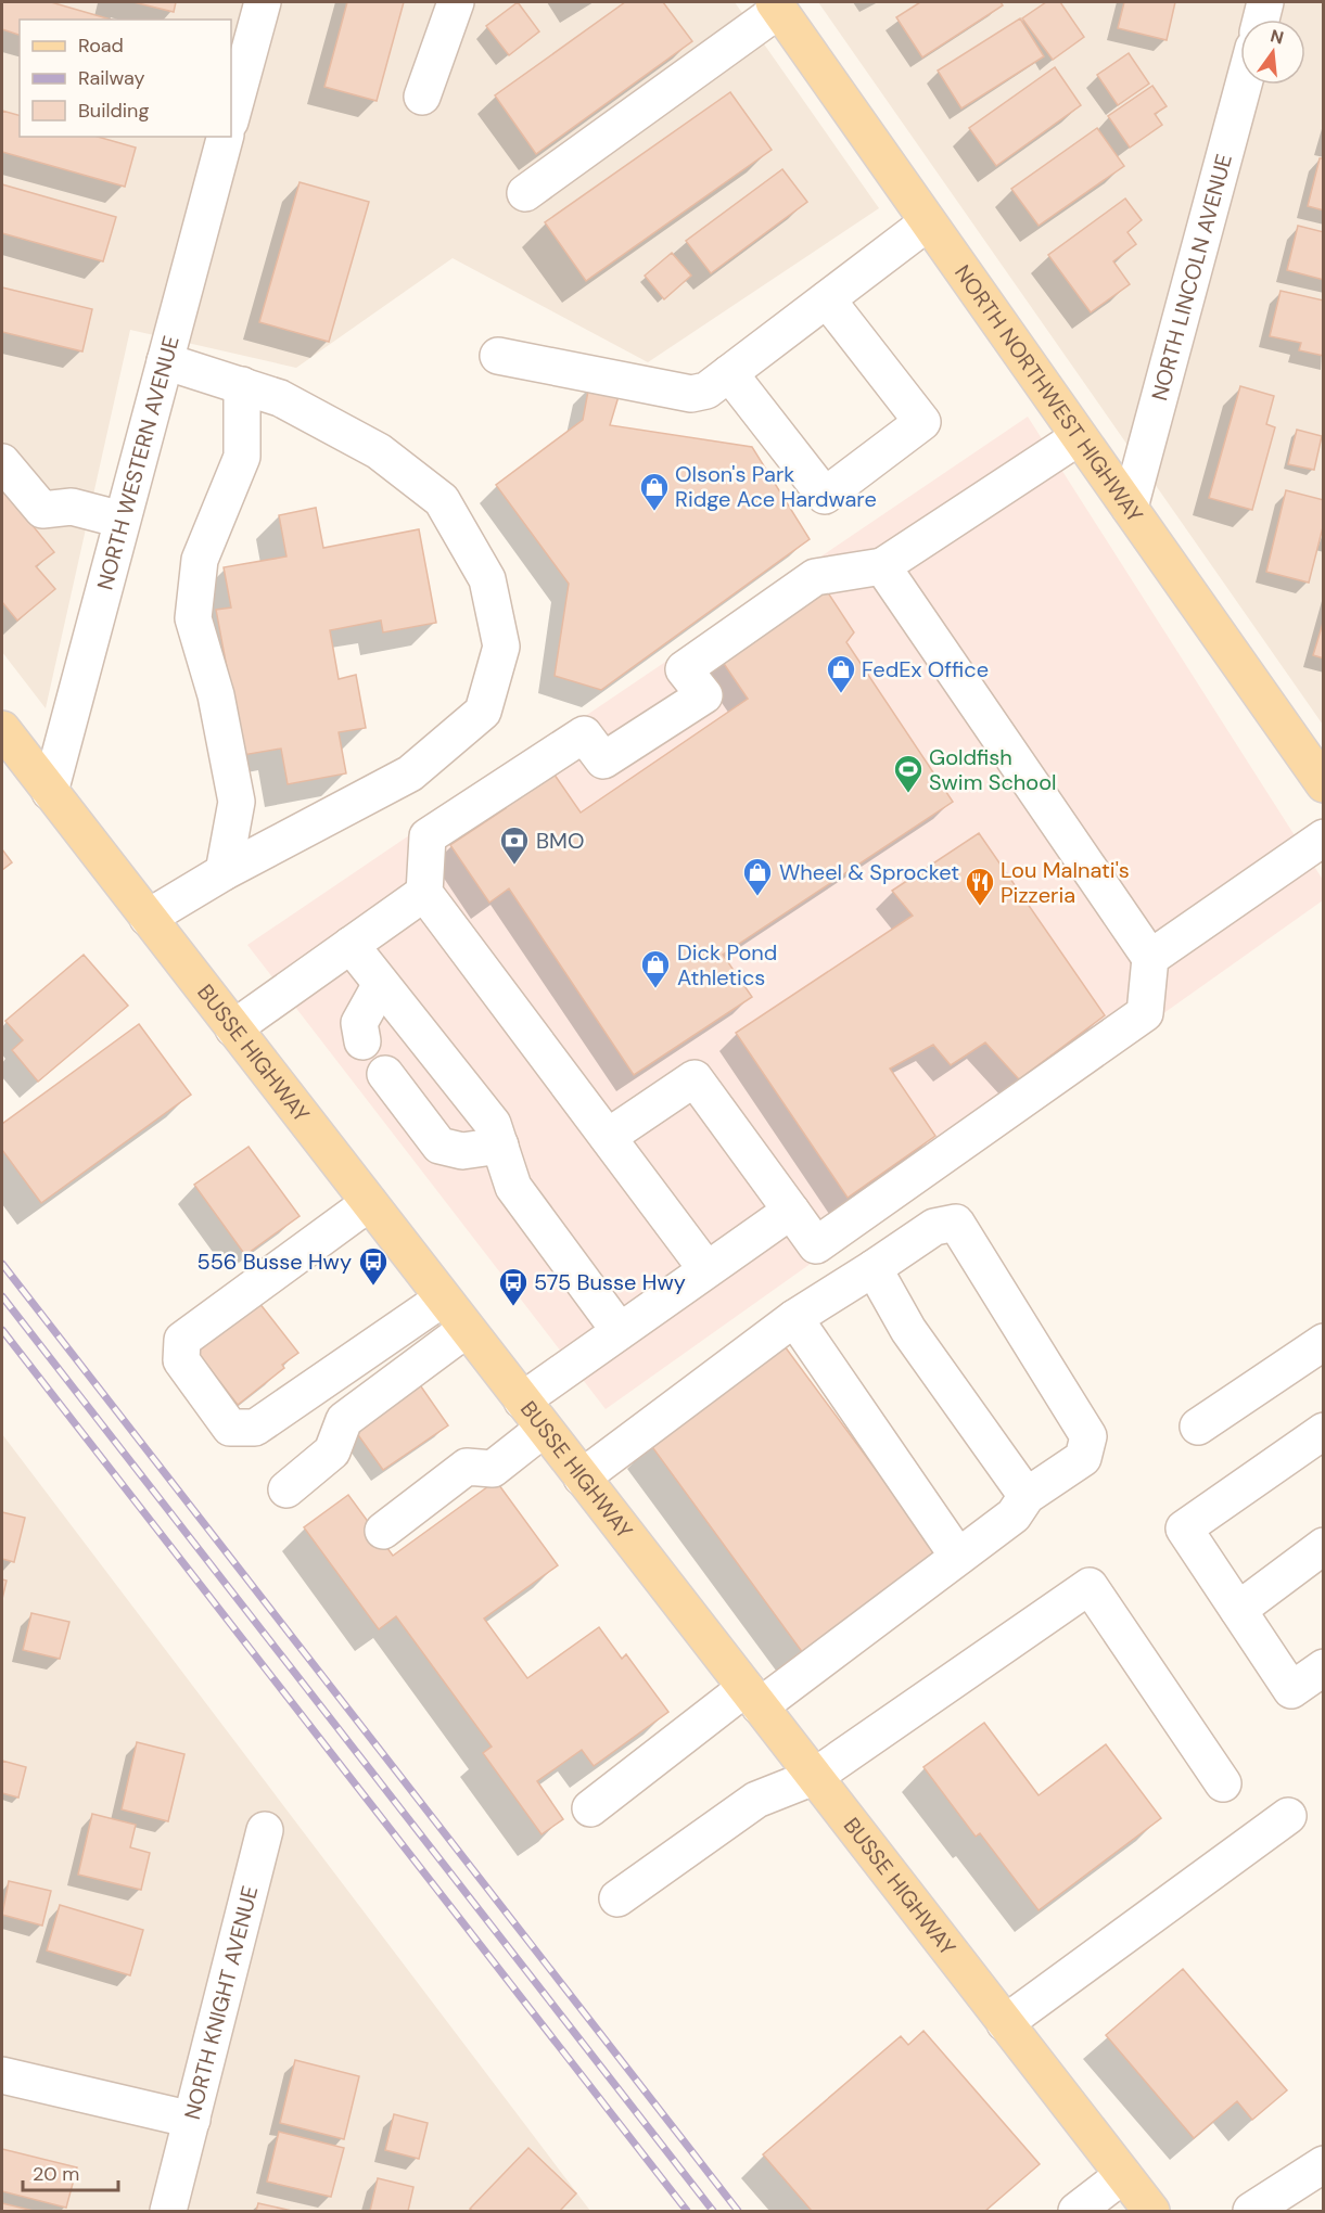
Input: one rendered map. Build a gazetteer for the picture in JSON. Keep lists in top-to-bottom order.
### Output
{
  "streets": {
    "main road": ["NORTH NORTHWEST HIGHWAY", "BUSSE HIGHWAY"],
    "street": ["NORTH LINCOLN AVENUE", "NORTH WESTERN AVENUE", "NORTH KNIGHT AVENUE"]
  },
  "crossings": [
    ["NORTH LINCOLN AVENUE", "NORTH NORTHWEST HIGHWAY"],
    ["NORTH WESTERN AVENUE", "BUSSE HIGHWAY"]
  ],
  "places": {
    "shop": [
      "Olson's Park Ridge Ace Hardware",
      "FedEx Office",
      "Wheel & Sprocket",
      "Dick Pond Athletics"
    ],
    "sports": ["Goldfish Swim School"],
    "bank": ["BMO"],
    "restaurant": ["Lou Malnati's Pizzeria"],
    "bus stop": ["556 Busse Hwy", "575 Busse Hwy"]
  },
  "legend": ["Road", "Railway", "Building"],
  "scale_bar": "20 m",
  "north": "top"
}
